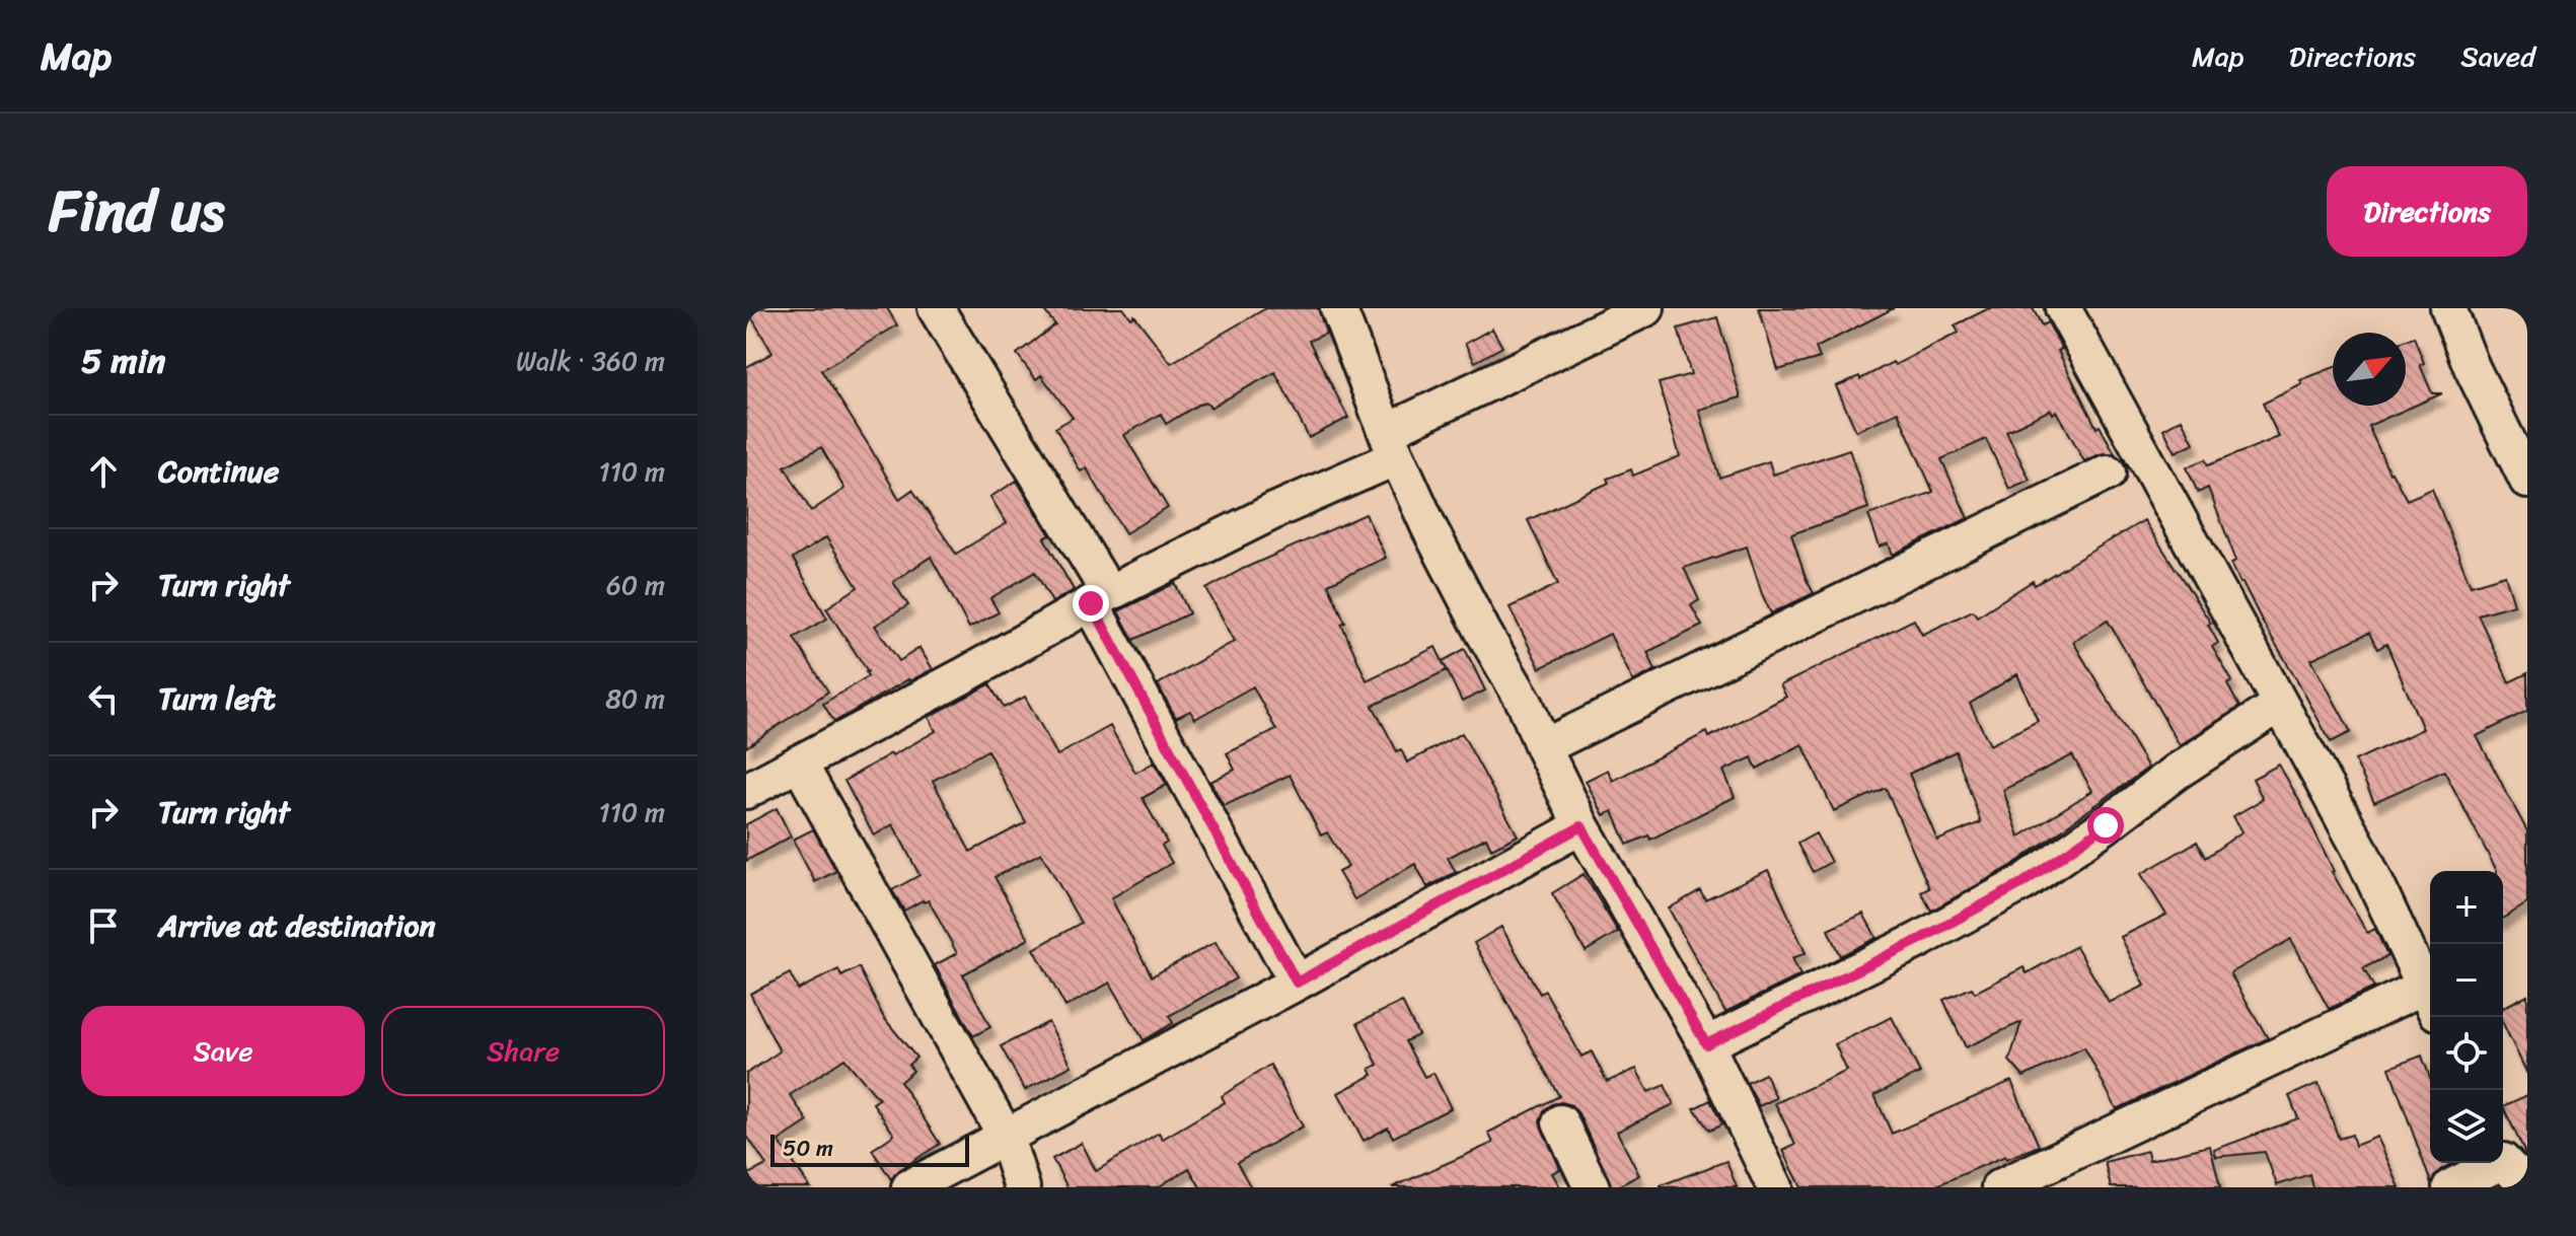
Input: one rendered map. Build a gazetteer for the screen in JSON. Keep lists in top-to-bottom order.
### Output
{
  "scale_bar": "50 m",
  "north": "top right",
  "page": {
    "header": "Map",
    "nav": ["Map", "Directions", "Saved"],
    "title": "Find us",
    "buttons": [
      "Directions",
      ["Save", "Share"]
    ],
    "heading": ["5 min", "Walk · 360 m"],
    "list": [
      ["Continue", "110 m"],
      ["Turn right", "60 m"],
      ["Turn left", "80 m"],
      ["Turn right", "110 m"],
      "Arrive at destination"
    ],
    "map_buttons": ["+", "−"],
    "scale": "50 m"
  }
}
